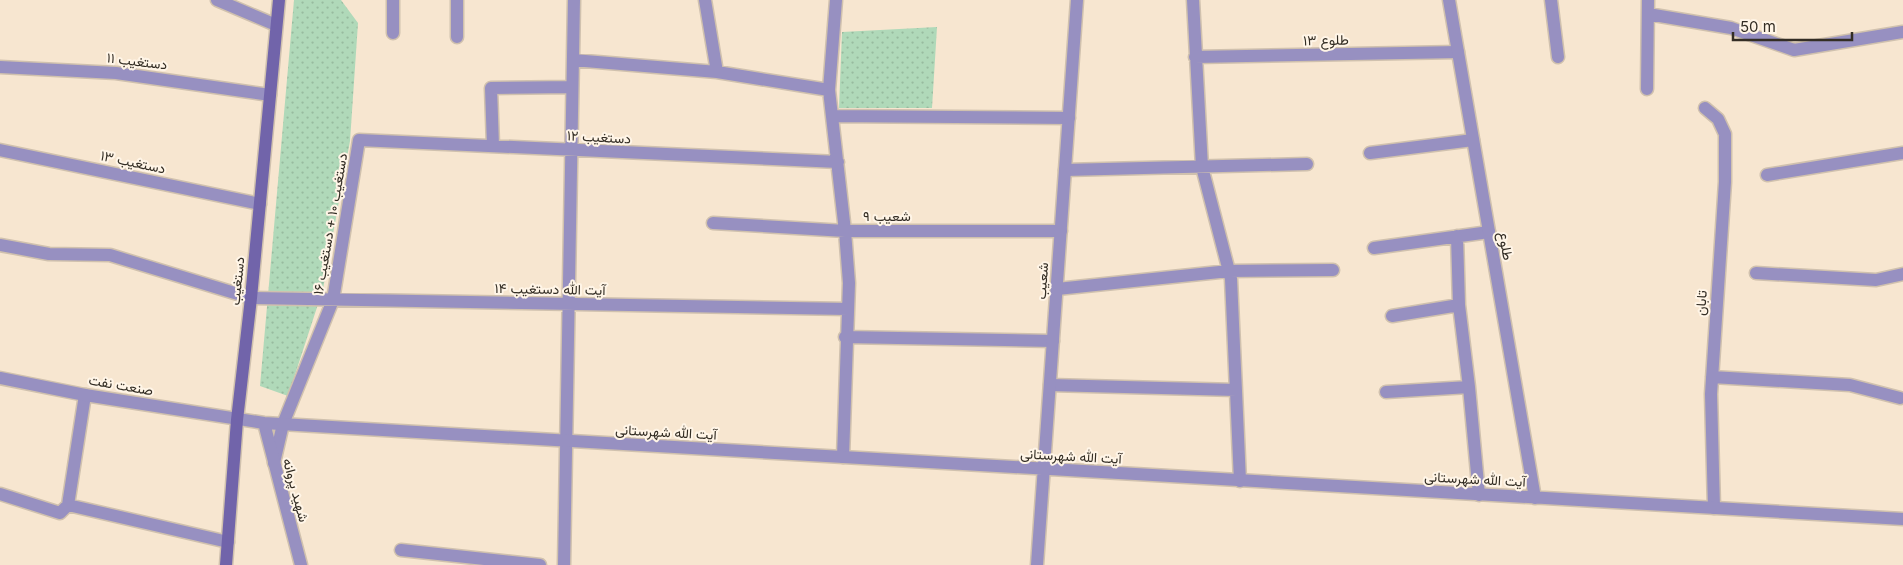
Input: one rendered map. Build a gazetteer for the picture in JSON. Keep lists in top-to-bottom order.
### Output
{
  "streets": {
    "main road": ["دستغیب"],
    "street": [
      "طلوع ۱۳",
      "دستغیب ۱۱",
      "دستغیب ۱۲",
      "دستغیب ۱۳",
      "شعیب ۹",
      "دستغیب ۱۰ + دستغیب ۱۶",
      "طلوع",
      "شعیب",
      "آیت الله دستغیب ۱۴",
      "تابان",
      "صنعت نفت",
      "آیت الله شهرستانی",
      "شهید پروانه"
    ]
  },
  "crossings": [
    ["طلوع ۱۳", "طلوع"],
    ["دستغیب ۱۱", "دستغیب"],
    ["دستغیب ۱۲", "دستغیب ۱۰ + دستغیب ۱۶"],
    ["دستغیب ۱۳", "دستغیب"],
    ["شعیب ۹", "شعیب"],
    ["دستغیب ۱۰ + دستغیب ۱۶", "آیت الله دستغیب ۱۴"],
    ["دستغیب ۱۰ + دستغیب ۱۶", "آیت الله شهرستانی"],
    ["دستغیب ۱۰ + دستغیب ۱۶", "شهید پروانه"],
    ["طلوع", "آیت الله شهرستانی"],
    ["دستغیب", "آیت الله دستغیب ۱۴"],
    ["دستغیب", "صنعت نفت"],
    ["دستغیب", "آیت الله شهرستانی"],
    ["شعیب", "آیت الله شهرستانی"],
    ["تابان", "آیت الله شهرستانی"],
    ["صنعت نفت", "آیت الله شهرستانی"],
    ["آیت الله شهرستانی", "شهید پروانه"]
  ],
  "scale_bar": "50 m"
}
